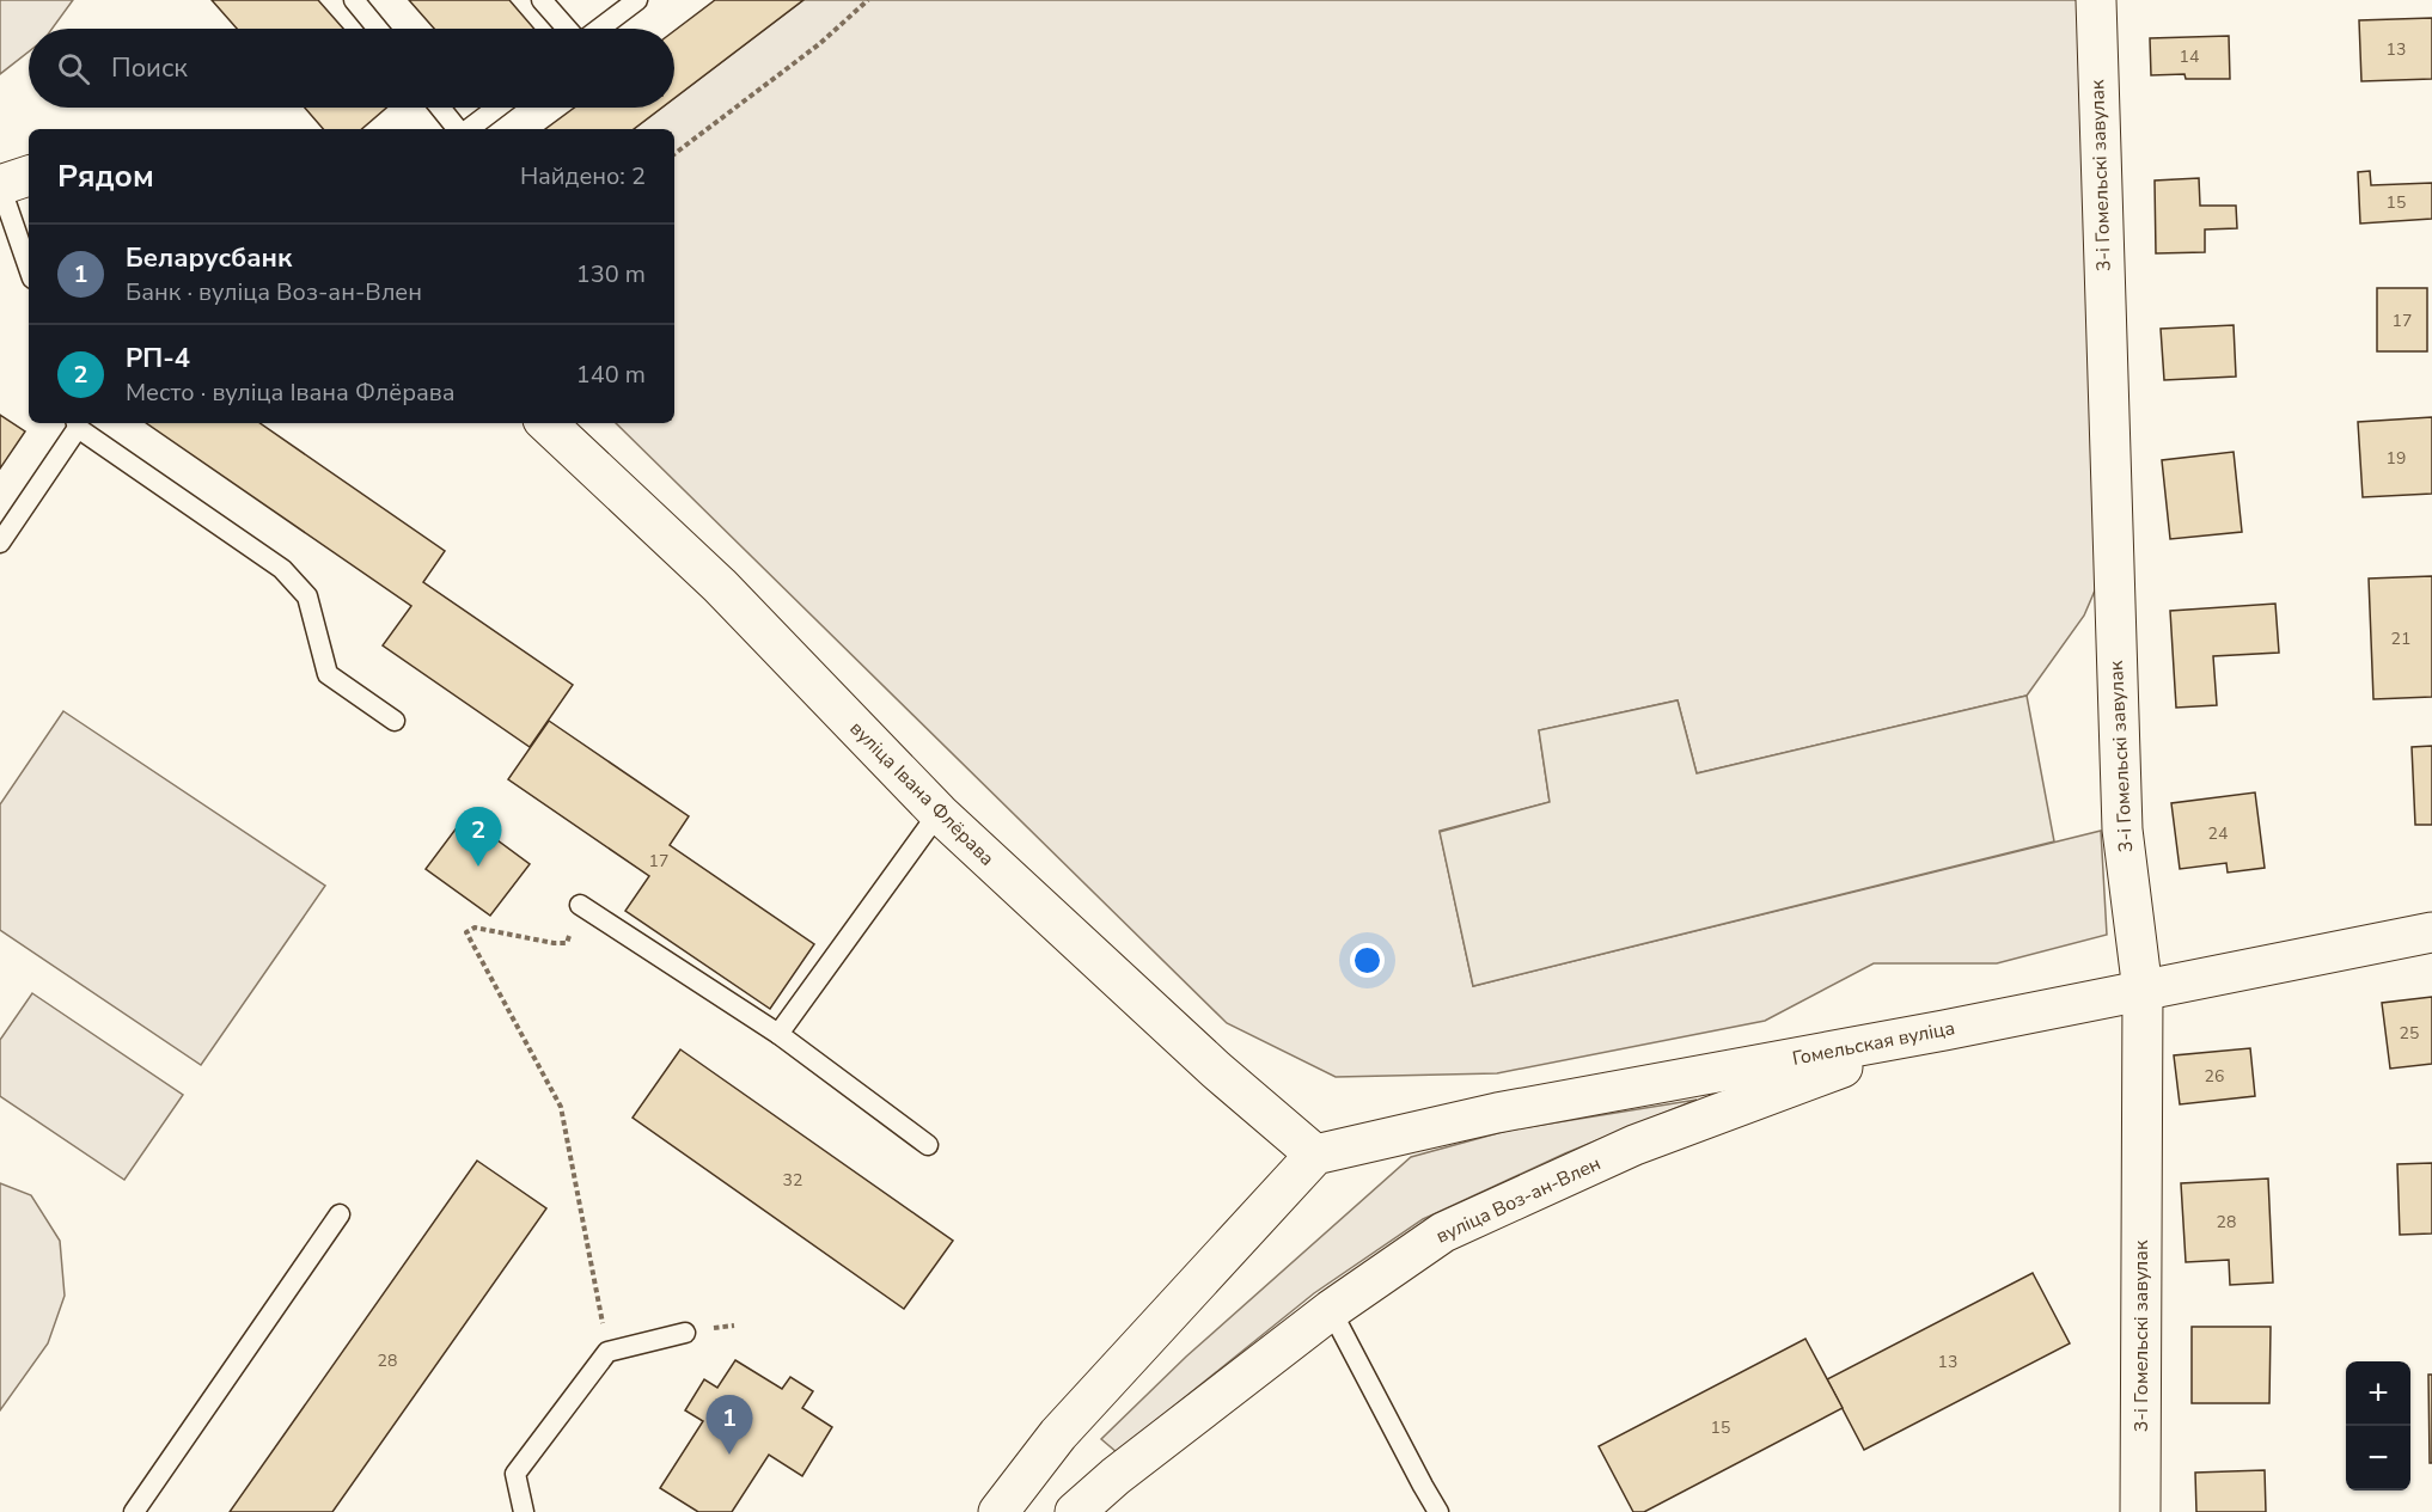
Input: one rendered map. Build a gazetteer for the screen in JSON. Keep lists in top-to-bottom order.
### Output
{
  "streets": {
    "main road": [
      "3-і Гомельскі завулак",
      "вуліца Івана Флёрава",
      "Гомельская вуліца",
      "вуліца Воз-ан-Влен"
    ]
  },
  "crossings": [
    ["3-і Гомельскі завулак", "Гомельская вуліца"],
    ["вуліца Івана Флёрава", "Гомельская вуліца"],
    ["Гомельская вуліца", "вуліца Воз-ан-Влен"]
  ],
  "house_numbers": [
    "13",
    "14",
    "15",
    "17",
    "19",
    "21",
    "24",
    "17",
    "25",
    "26",
    "32",
    "28",
    "28",
    "13",
    "15"
  ],
  "page": {
    "search": "Поиск",
    "heading": ["Рядом", "Найдено: 2"],
    "list": [
      {
        "mark": "1",
        "name": "Беларусбанк",
        "note": "Банк · вуліца Воз-ан-Влен",
        "value": "130 m"
      },
      {
        "mark": "2",
        "name": "РП-4",
        "note": "Место · вуліца Івана Флёрава",
        "value": "140 m"
      }
    ],
    "pins": ["2", "1"],
    "map_buttons": ["+", "−"]
  }
}
